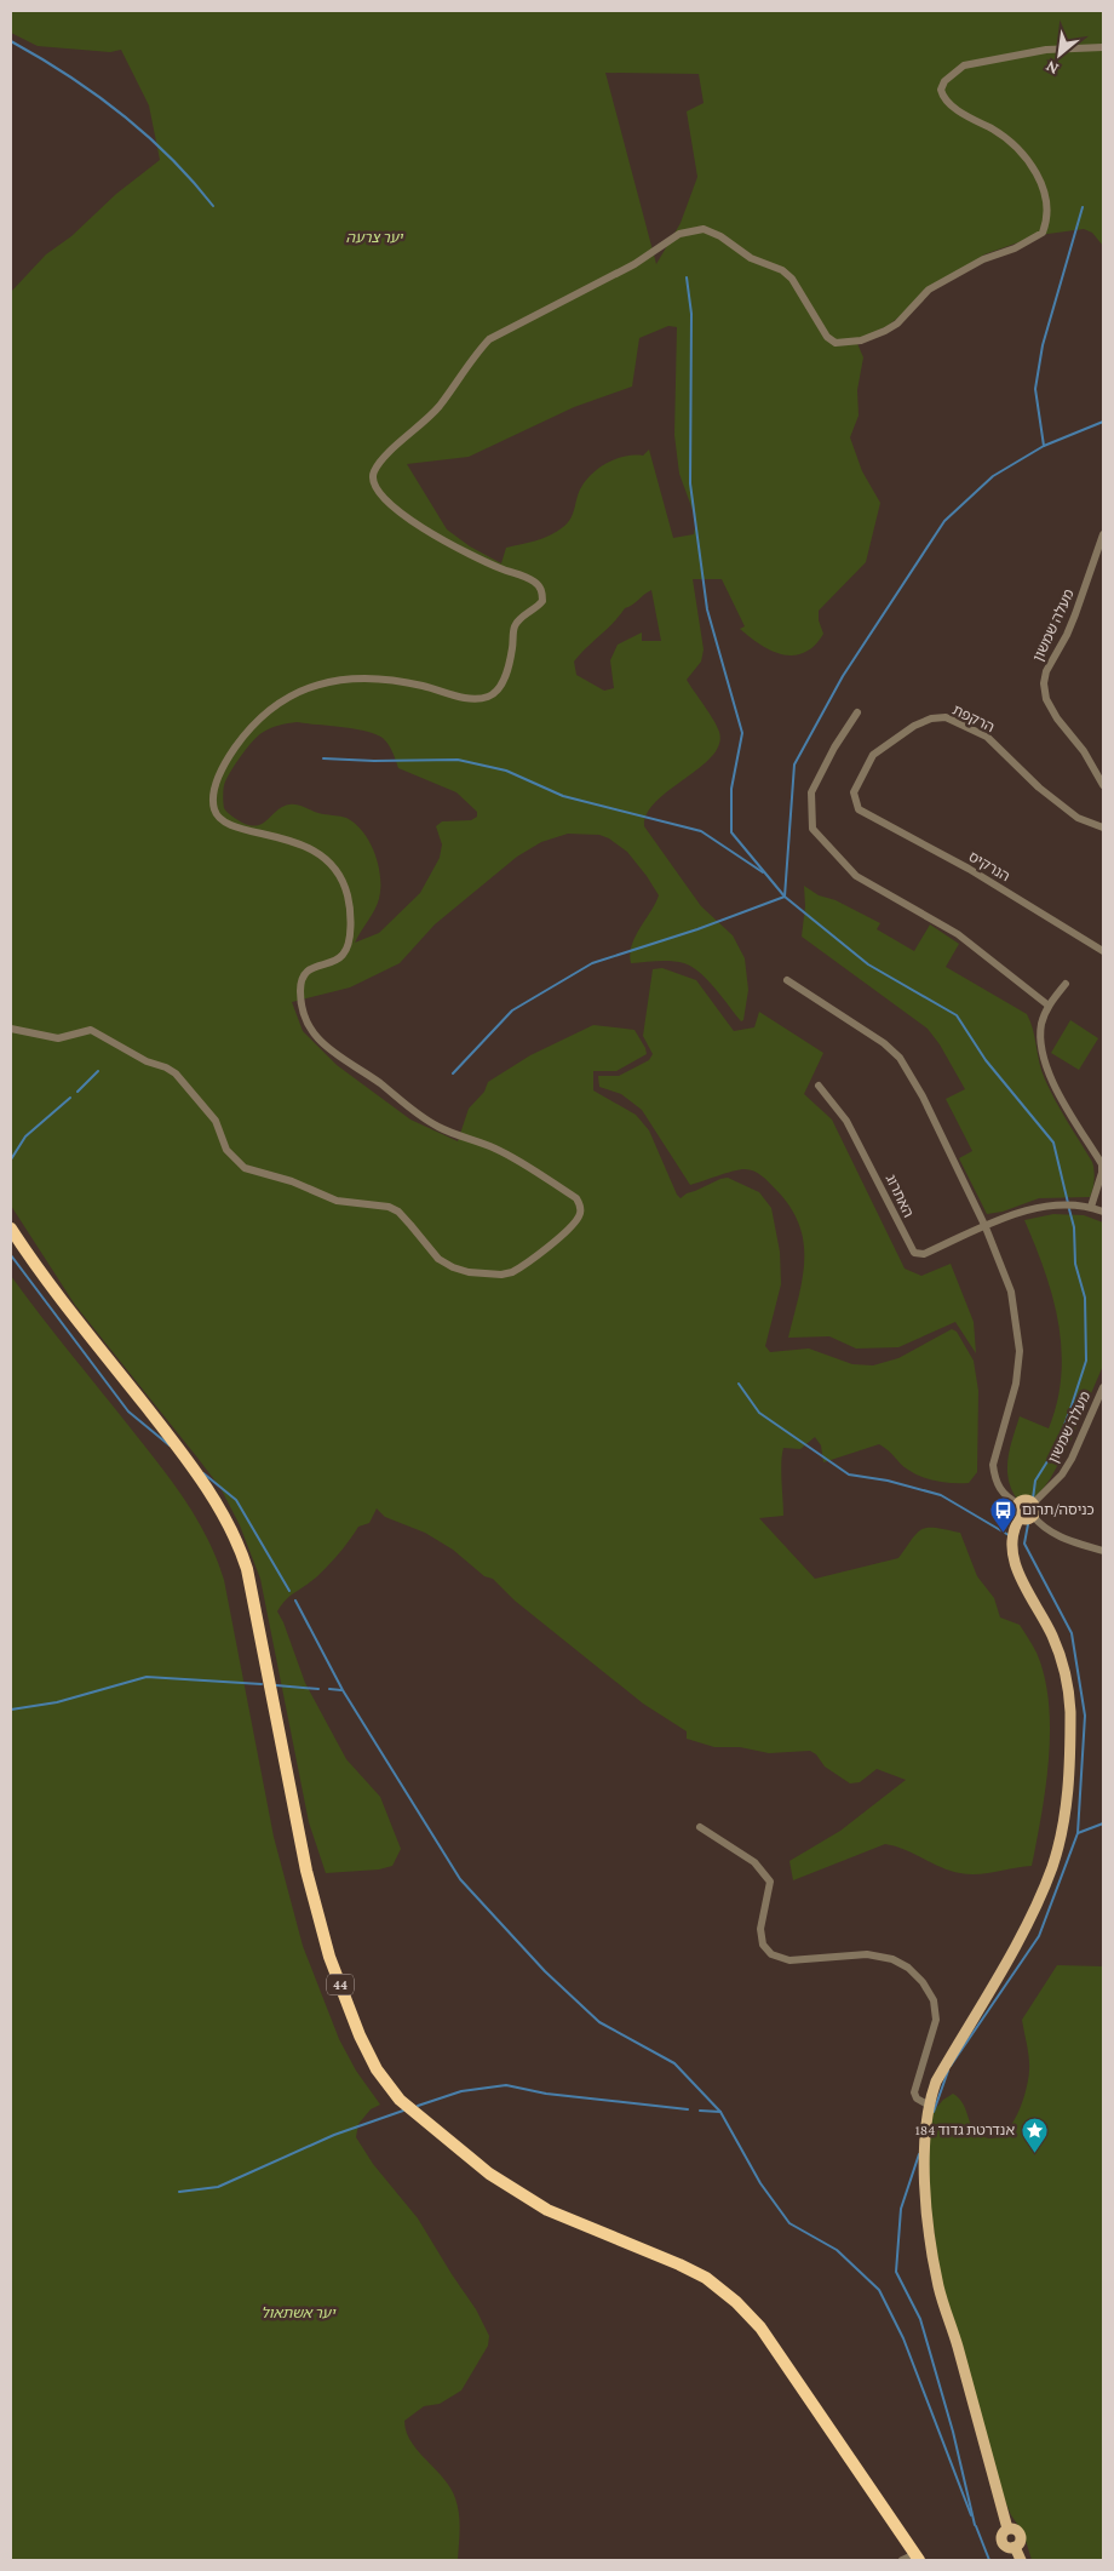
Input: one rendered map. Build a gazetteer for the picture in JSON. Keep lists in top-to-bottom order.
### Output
{
  "streets": {
    "highway": ["44"],
    "street": [
      "מעלה שמשון",
      "הרקפת",
      "הנרקיס",
      "האתרוג"
    ]
  },
  "crossings": [
    ["הרקפת", "הנרקיס"]
  ],
  "parks": ["יער צרעה", "יער אשתאול"],
  "places": {
    "bus stop": ["כניסה/תרום"],
    "place": ["אנדרטת גדוד 184"]
  },
  "north": "bottom left"
}
